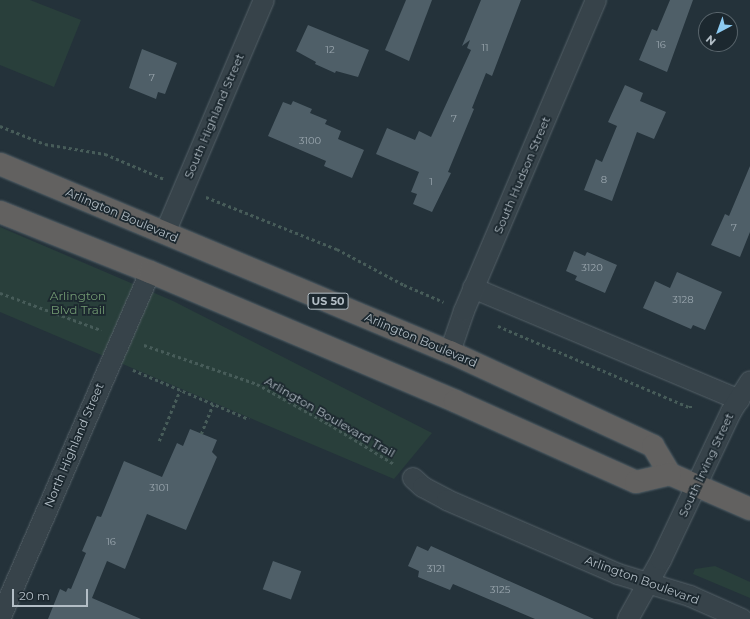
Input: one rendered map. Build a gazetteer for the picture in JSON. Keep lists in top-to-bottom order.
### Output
{
  "streets": {
    "highway": ["Arlington Boulevard", "US 50"],
    "street": [
      "South Highland Street",
      "South Hudson Street",
      "North Highland Street",
      "South Irving Street"
    ],
    "path": ["Arlington Boulevard Trail"]
  },
  "crossings": [
    ["South Highland Street", "Arlington Boulevard"],
    ["South Hudson Street", "Arlington Boulevard"],
    ["Arlington Boulevard", "Arlington Boulevard Trail"],
    ["Arlington Boulevard", "South Irving Street"]
  ],
  "parks": ["Arlington Blvd Trail"],
  "house_numbers": [
    "16",
    "11",
    "12",
    "7",
    "7",
    "3100",
    "8",
    "1",
    "7",
    "3120",
    "3128",
    "3101",
    "16",
    "3121",
    "3125"
  ],
  "scale_bar": "20 m",
  "north": "bottom left"
}
